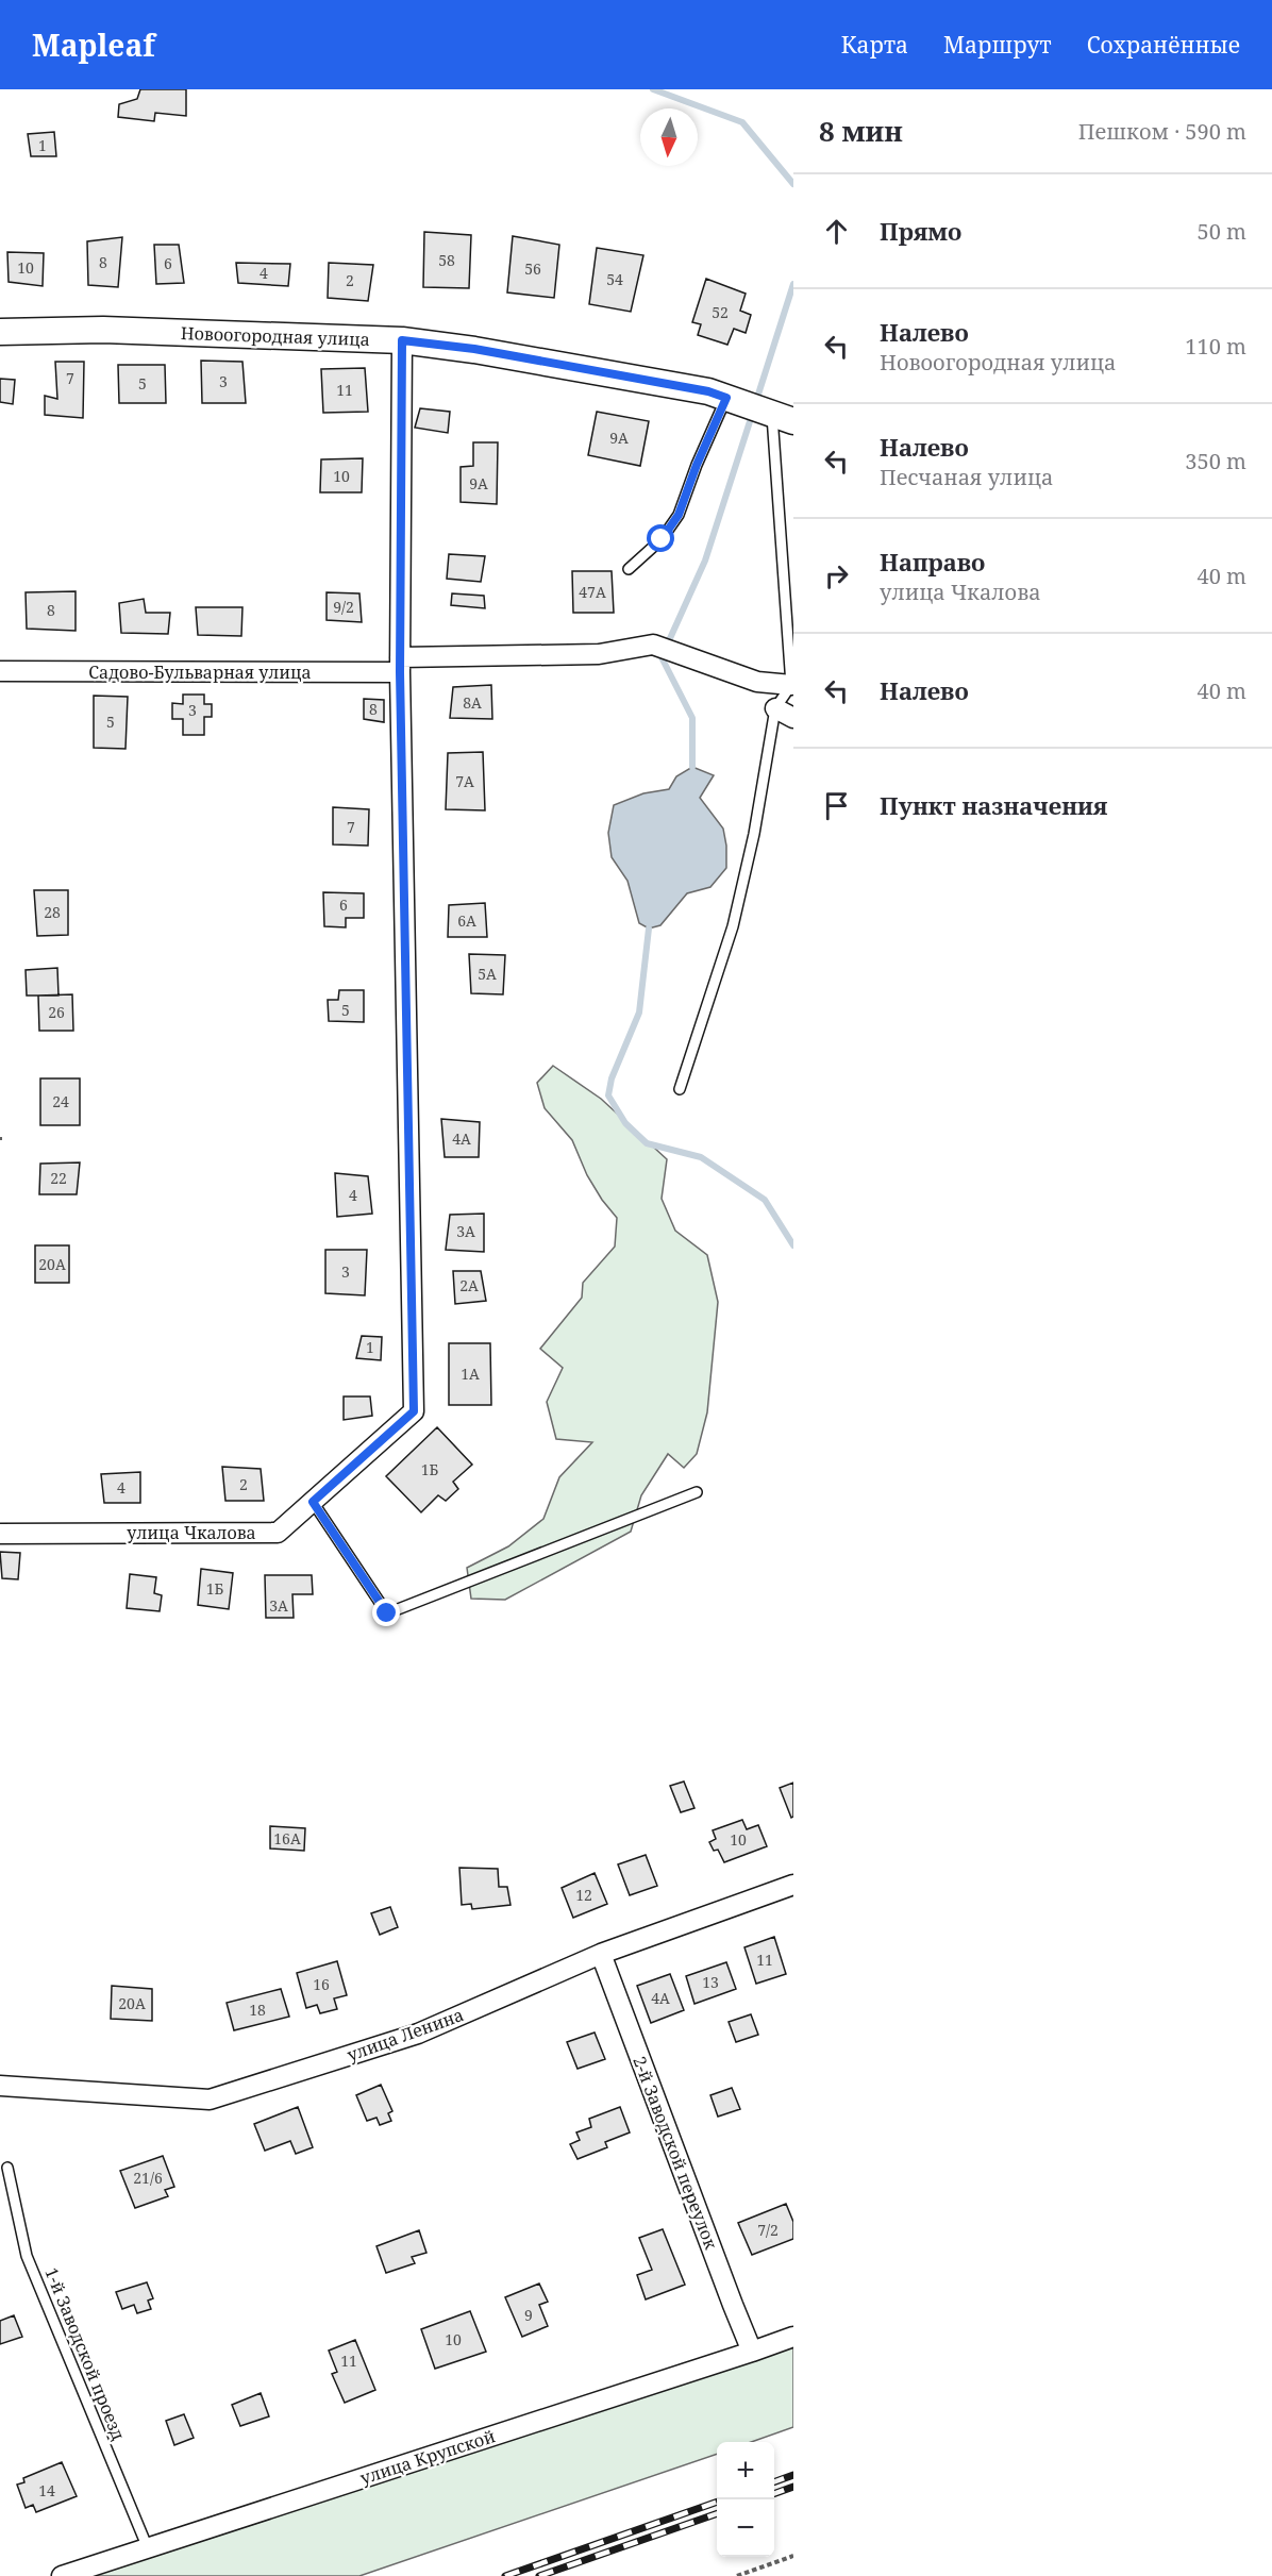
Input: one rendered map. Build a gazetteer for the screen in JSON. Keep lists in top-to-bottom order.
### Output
{
  "streets": {
    "street": [
      "Новоогородная улица",
      "Садово-Бульварная улица",
      "улица Чкалова",
      "улица Ленина",
      "2-й Заводской переулок",
      "улица Крупской"
    ],
    "lane": ["1-й Заводской проезд"]
  },
  "crossings": [
    ["Садово-Бульварная улица", "улица Чкалова"],
    ["улица Ленина", "2-й Заводской переулок"],
    ["2-й Заводской переулок", "улица Крупской"],
    ["1-й Заводской проезд", "улица Крупской"]
  ],
  "house_numbers": [
    "1",
    "58",
    "8",
    "6",
    "10",
    "56",
    "4",
    "54",
    "2",
    "52",
    "7",
    "3",
    "5",
    "11",
    "9А",
    "10",
    "9А",
    "47А",
    "9/2",
    "8",
    "8А",
    "8",
    "3",
    "5",
    "7А",
    "7",
    "6",
    "28",
    "6А",
    "5А",
    "5",
    "26",
    "24",
    "4А",
    "22",
    "4",
    "3А",
    "20А",
    "3",
    "2А",
    "1",
    "1А",
    "1Б",
    "2",
    "4",
    "1Б",
    "3А",
    "16А",
    "10",
    "12",
    "11",
    "13",
    "16",
    "4А",
    "20А",
    "18",
    "21/6",
    "7/2",
    "9",
    "10",
    "11",
    "14"
  ],
  "north": "bottom",
  "page": {
    "header": "Mapleaf",
    "nav": ["Карта", "Маршрут", "Сохранённые"],
    "heading": ["8 мин", "Пешком · 590 m"],
    "list": [
      ["Прямо", "50 m"],
      ["Налево", "Новоогородная улица", "110 m"],
      ["Налево", "Песчаная улица", "350 m"],
      ["Направо", "улица Чкалова", "40 m"],
      ["Налево", "40 m"],
      "Пункт назначения"
    ],
    "map_buttons": ["+", "−"]
  }
}
